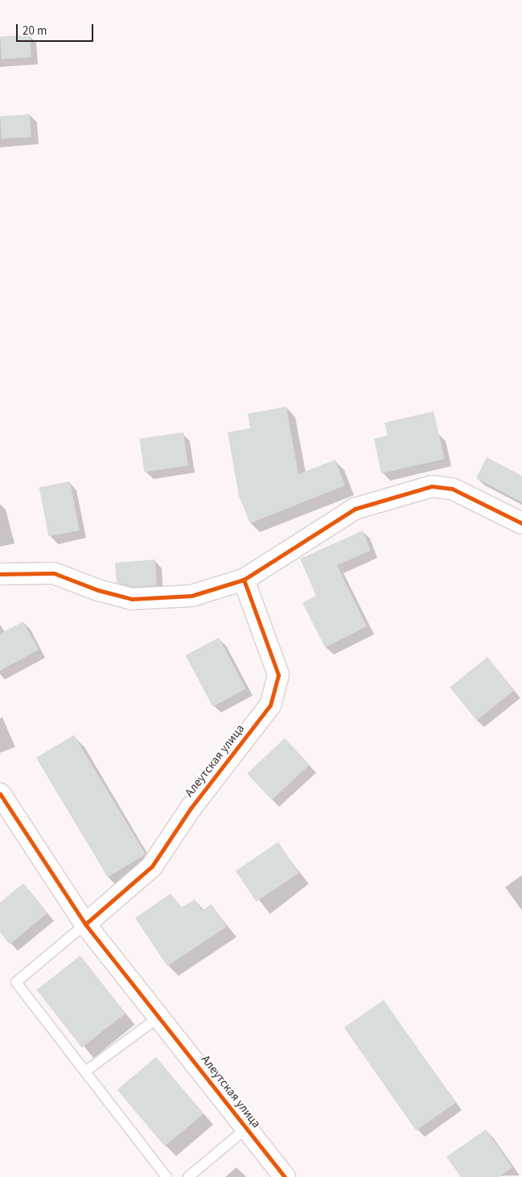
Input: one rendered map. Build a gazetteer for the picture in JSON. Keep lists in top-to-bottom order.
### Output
{
  "streets": {
    "street": ["Алеутская улица"]
  },
  "scale_bar": "20 m"
}
